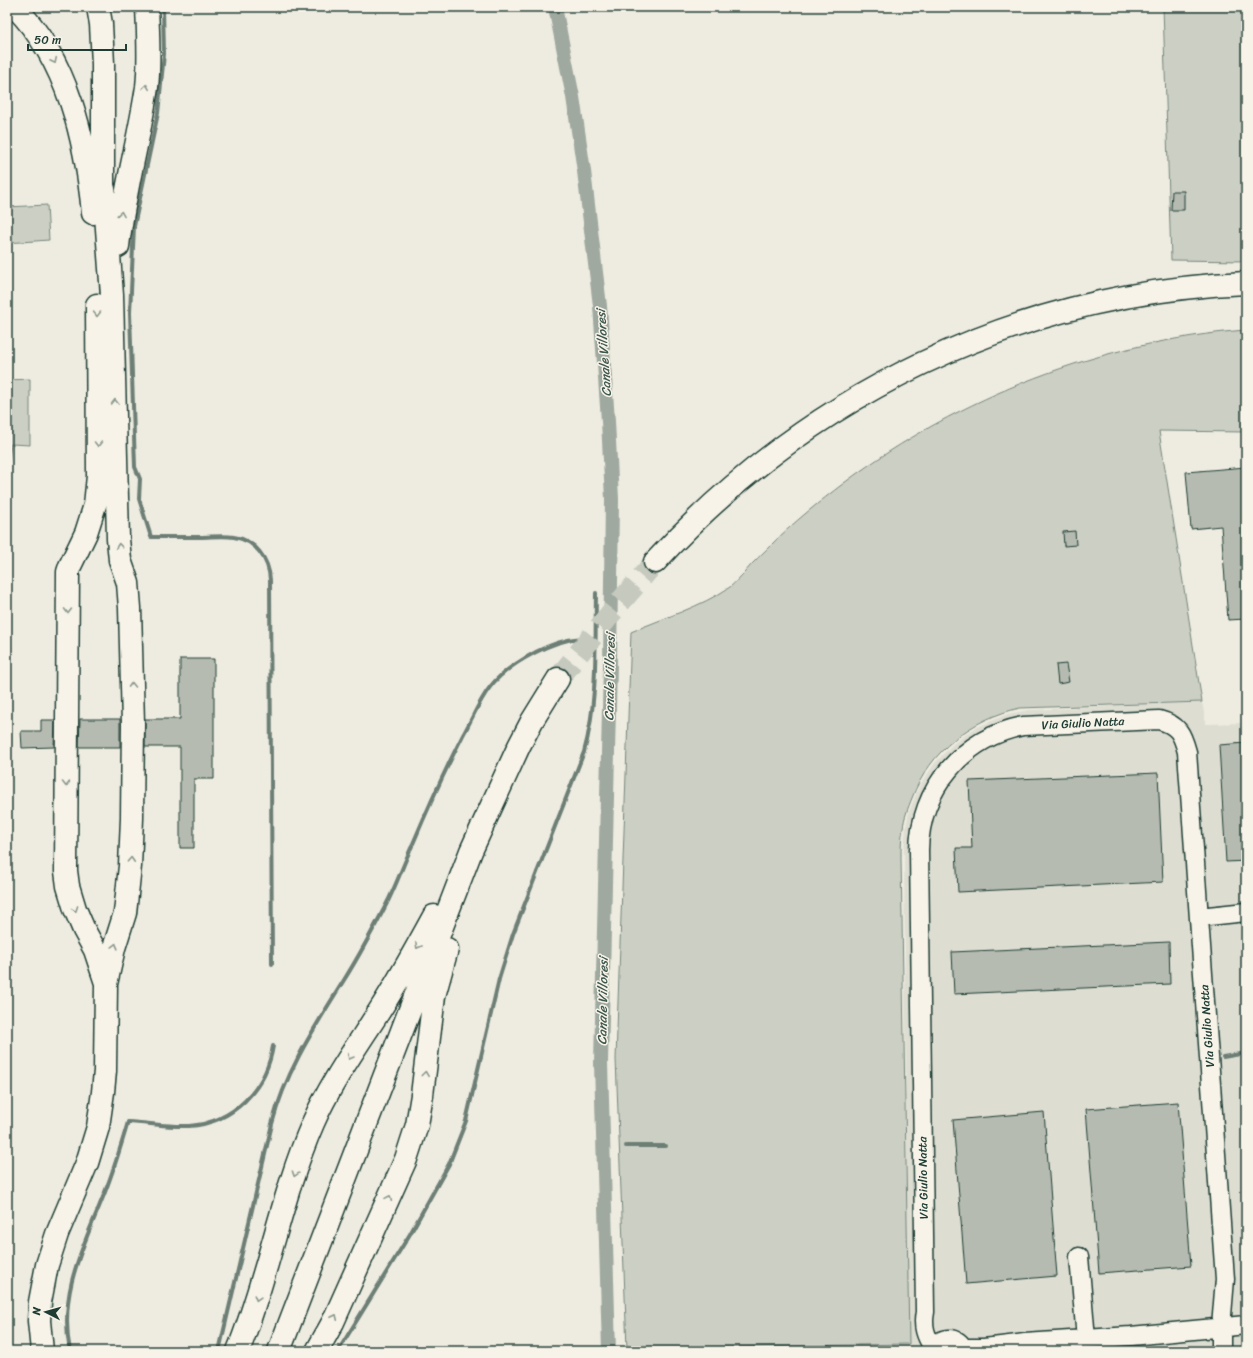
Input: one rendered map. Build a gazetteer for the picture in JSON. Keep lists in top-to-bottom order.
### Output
{
  "streets": {
    "street": ["Via Giulio Natta"]
  },
  "water": ["Canale Villoresi"],
  "scale_bar": "50 m",
  "north": "left"
}
